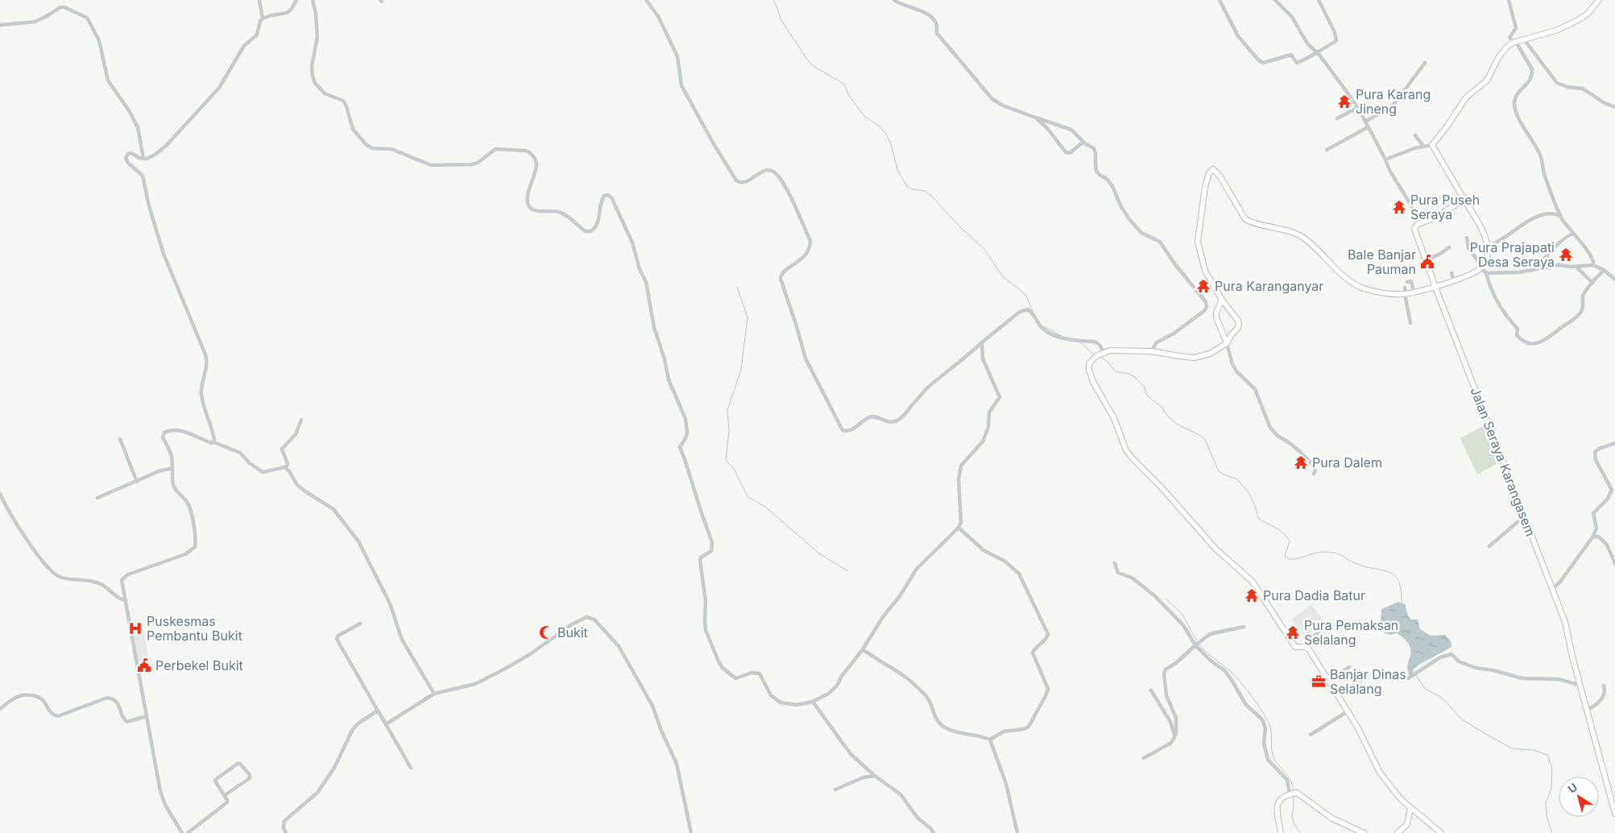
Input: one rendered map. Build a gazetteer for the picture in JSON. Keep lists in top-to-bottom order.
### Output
{
  "streets": {
    "street": ["Jalan Seraya Karangasem"]
  },
  "places": {
    "temple": [
      "Pura Karang Jineng",
      "Pura Puseh Seraya",
      "Pura Prajapati Desa Seraya",
      "Pura Karanganyar",
      "Pura Dalem",
      "Pura Dadia Batur",
      "Pura Pemaksan Selalang"
    ],
    "public building": ["Bale Banjar Pauman", "Perbekel Bukit"],
    "hospital": ["Puskesmas Pembantu Bukit"],
    "mosque": ["Bukit"],
    "office": ["Banjar Dinas Selalang"]
  },
  "north": "top left"
}
